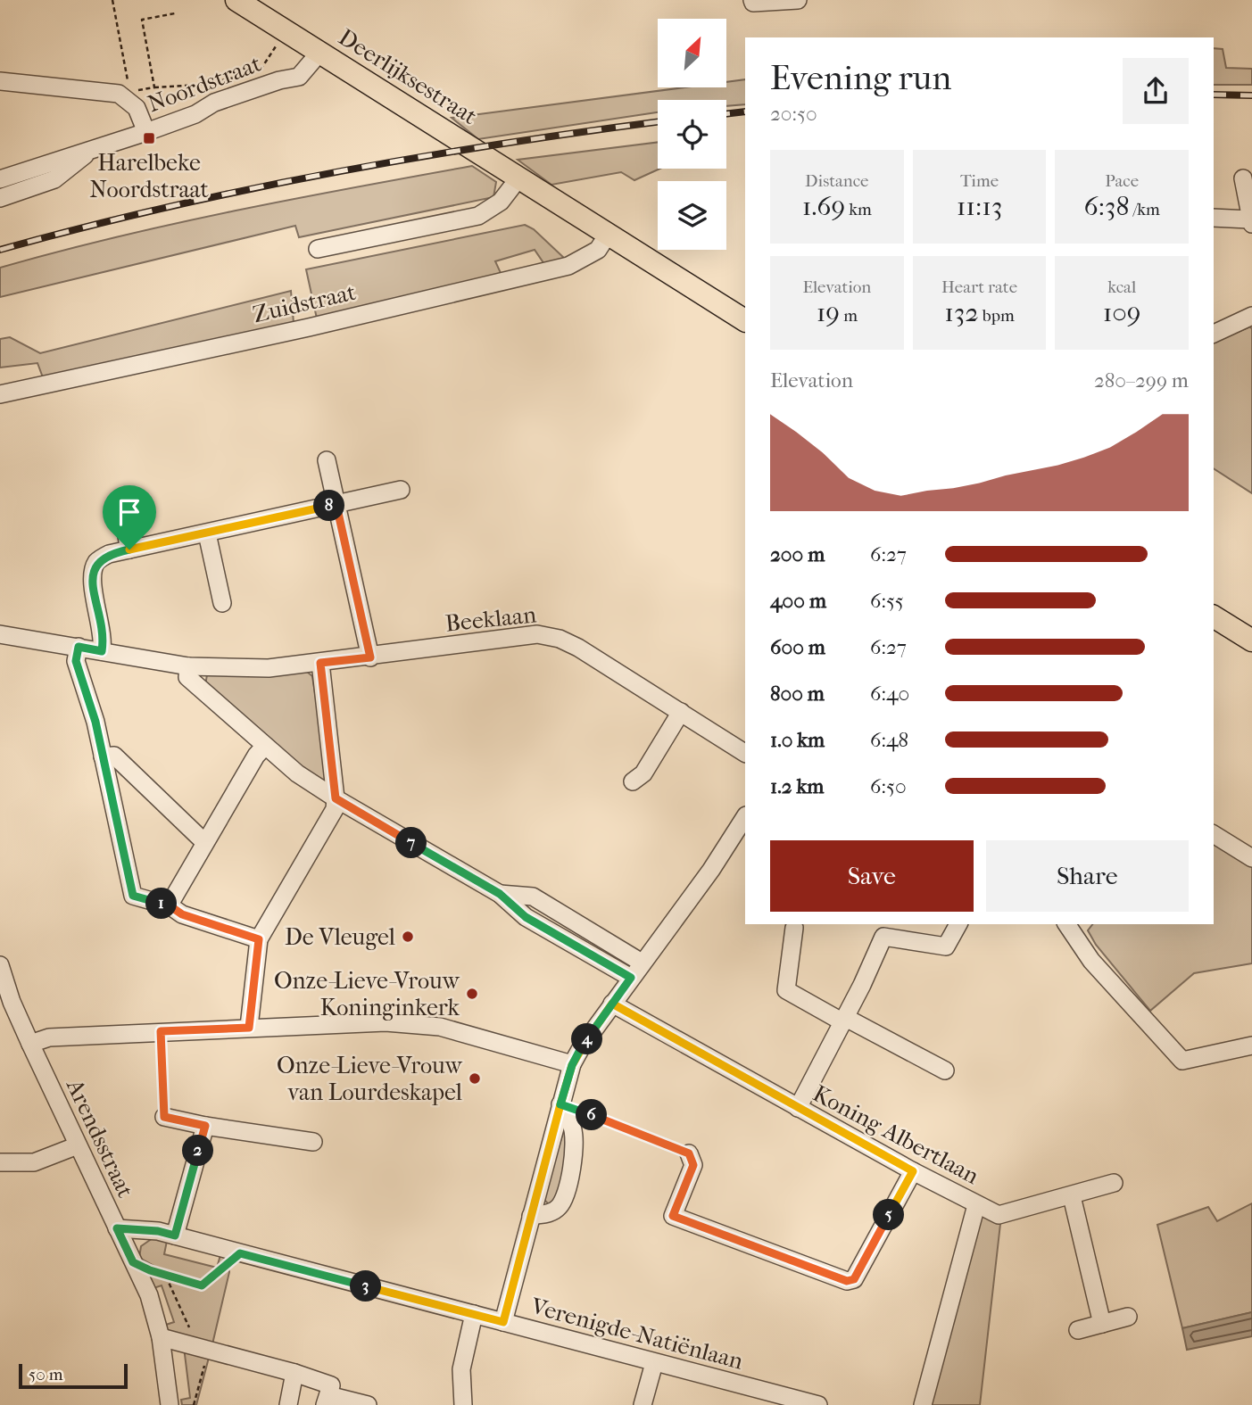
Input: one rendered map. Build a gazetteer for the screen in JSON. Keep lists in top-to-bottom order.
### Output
{
  "streets": {
    "main road": ["Deerlijksestraat"],
    "street": [
      "Noordstraat",
      "Zuidstraat",
      "Beeklaan",
      "Koning Albertlaan",
      "Arendsstraat",
      "Verenigde-Natiënlaan"
    ]
  },
  "crossings": [
    ["Deerlijksestraat", "Noordstraat"],
    ["Deerlijksestraat", "Zuidstraat"],
    ["Arendsstraat", "Verenigde-Natiënlaan"]
  ],
  "places": {
    "transit": ["Harelbeke Noordstraat"],
    "other": ["De Vleugel", "Onze-Lieve-Vrouw Koninginkerk", "Onze-Lieve-Vrouw van Lourdeskapel"]
  },
  "scale_bar": "50 m",
  "north": "top right",
  "page": {
    "heading": ["Evening run", "20:50"],
    "stats": [
      ["Distance", "1.69 km"],
      ["Time", "11:13"],
      ["Pace", "6:38 /km"],
      ["Elevation", "19 m"],
      ["Heart rate", "132 bpm"],
      ["kcal", "109"]
    ],
    "chart": ["Elevation", "280–299 m"],
    "pins": [
      "8",
      "7",
      "1",
      "4",
      "6",
      "2",
      "5",
      "3"
    ],
    "list": [
      {
        "name": "200 m",
        "note": "6:27"
      },
      {
        "name": "400 m",
        "note": "6:55"
      },
      {
        "name": "600 m",
        "note": "6:27"
      },
      {
        "name": "800 m",
        "note": "6:40"
      },
      {
        "name": "1.0 km",
        "note": "6:48"
      },
      {
        "name": "1.2 km",
        "note": "6:50"
      }
    ],
    "buttons": ["Save", "Share"],
    "scale": "50 m"
  }
}
